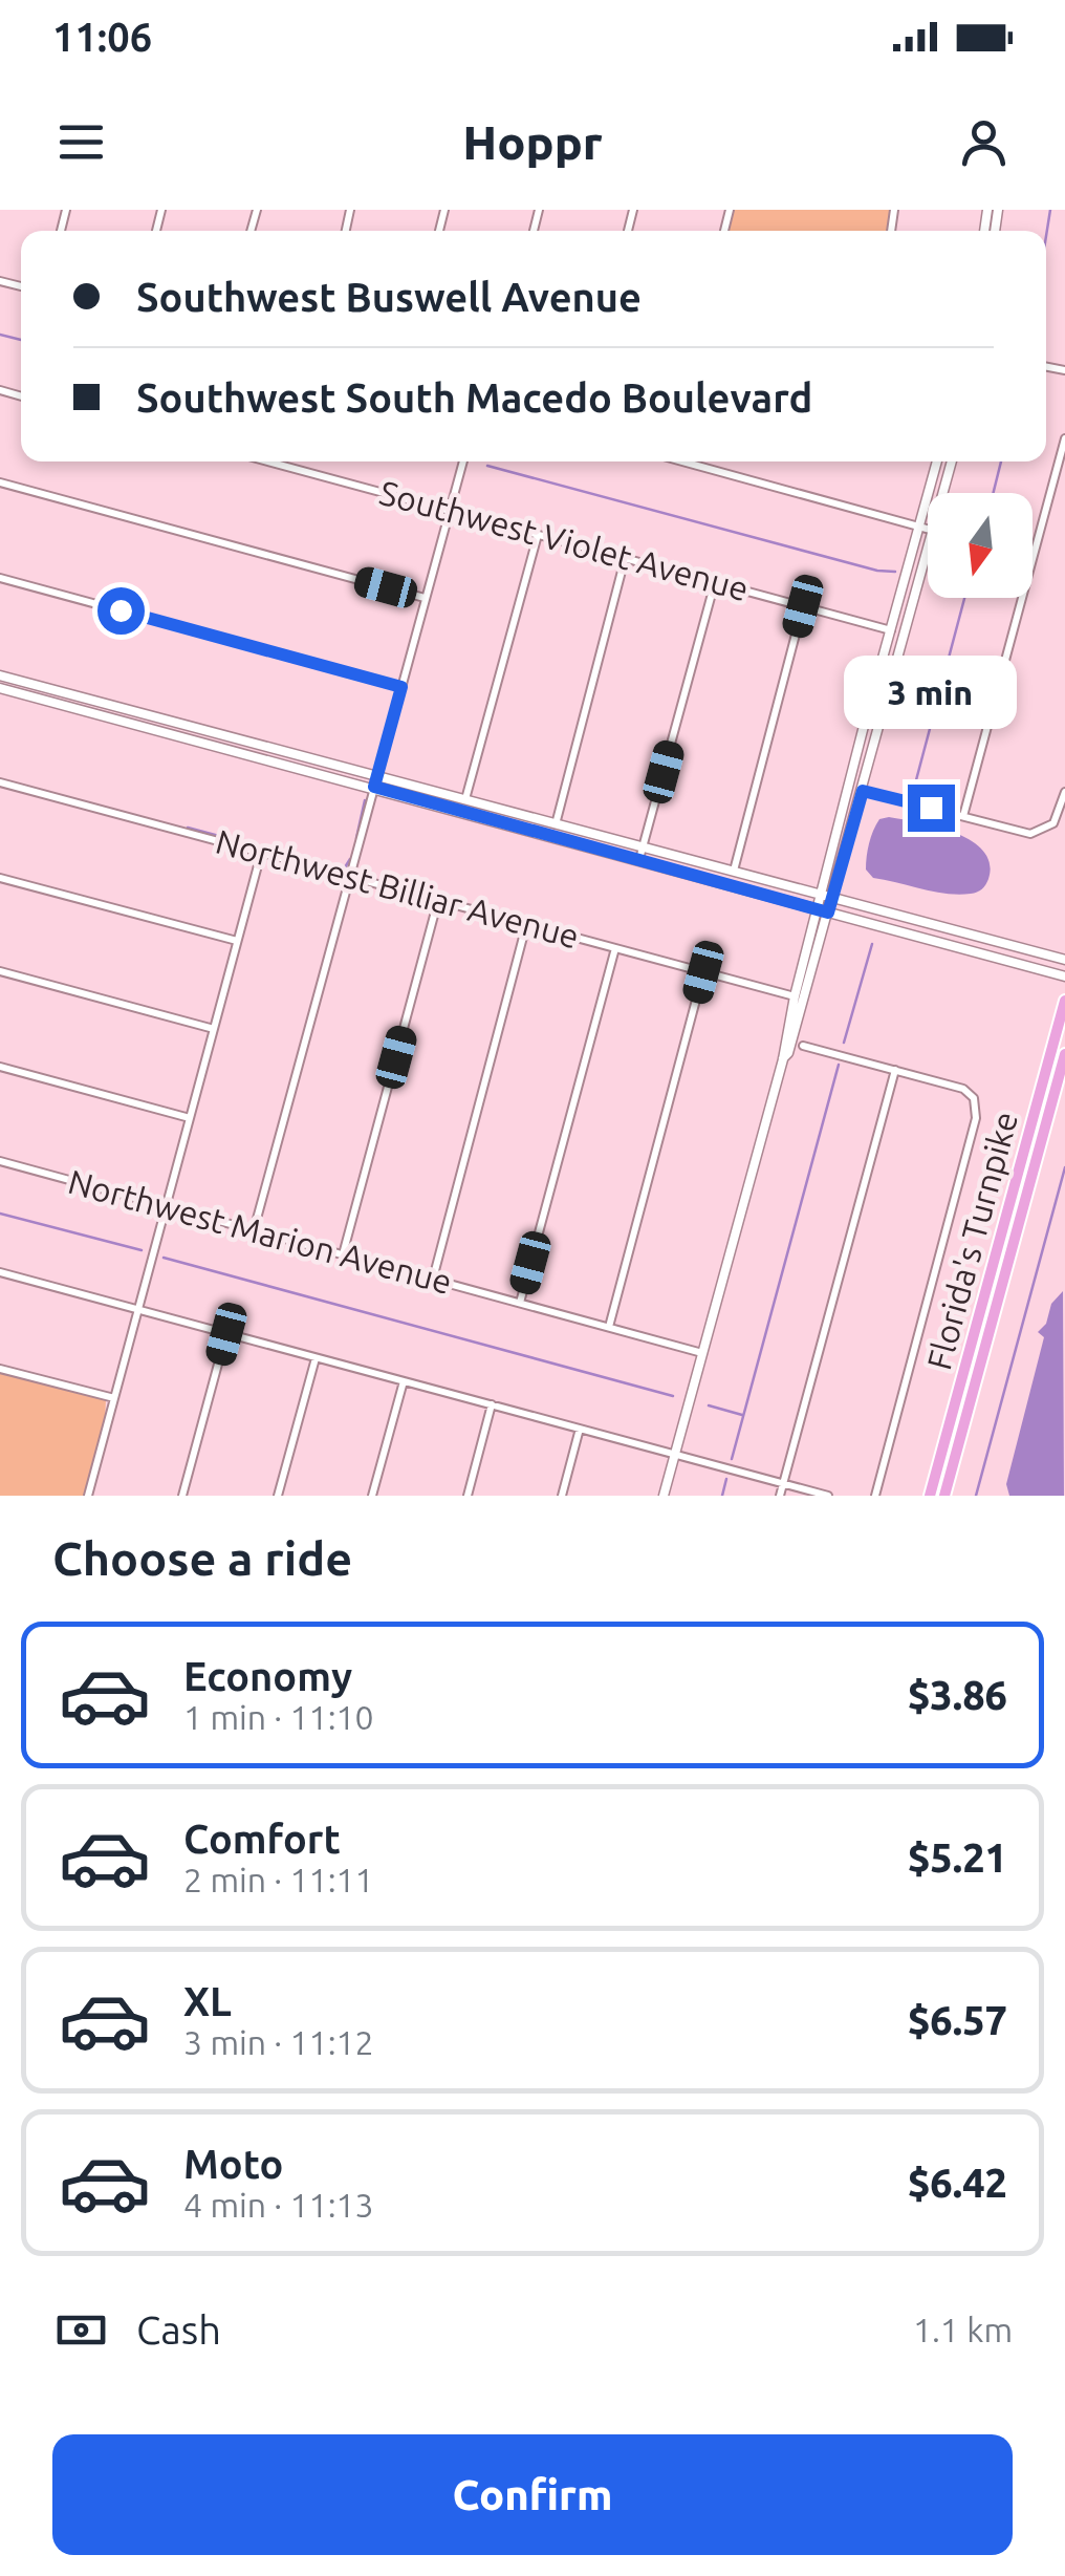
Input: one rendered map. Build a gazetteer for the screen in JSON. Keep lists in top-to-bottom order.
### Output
{
  "streets": {
    "highway": ["Florida's Turnpike"],
    "street": ["Southwest Violet Avenue", "Northwest Billiar Avenue", "Northwest Marion Avenue"]
  },
  "north": "bottom",
  "page": {
    "status": "11:06",
    "header": "Hoppr",
    "banner": ["Southwest Buswell Avenue", "Southwest South Macedo Boulevard"],
    "bubble": "3 min",
    "heading": "Choose a ride",
    "list": [
      {
        "name": "Economy",
        "note": "1 min · 11:10",
        "value": "$3.86"
      },
      {
        "name": "Comfort",
        "note": "2 min · 11:11",
        "value": "$5.21"
      },
      {
        "name": "XL",
        "note": "3 min · 11:12",
        "value": "$6.57"
      },
      {
        "name": "Moto",
        "note": "4 min · 11:13",
        "value": "$6.42"
      }
    ],
    "pay": ["Cash", "1.1 km"],
    "buttons": "Confirm"
  }
}
